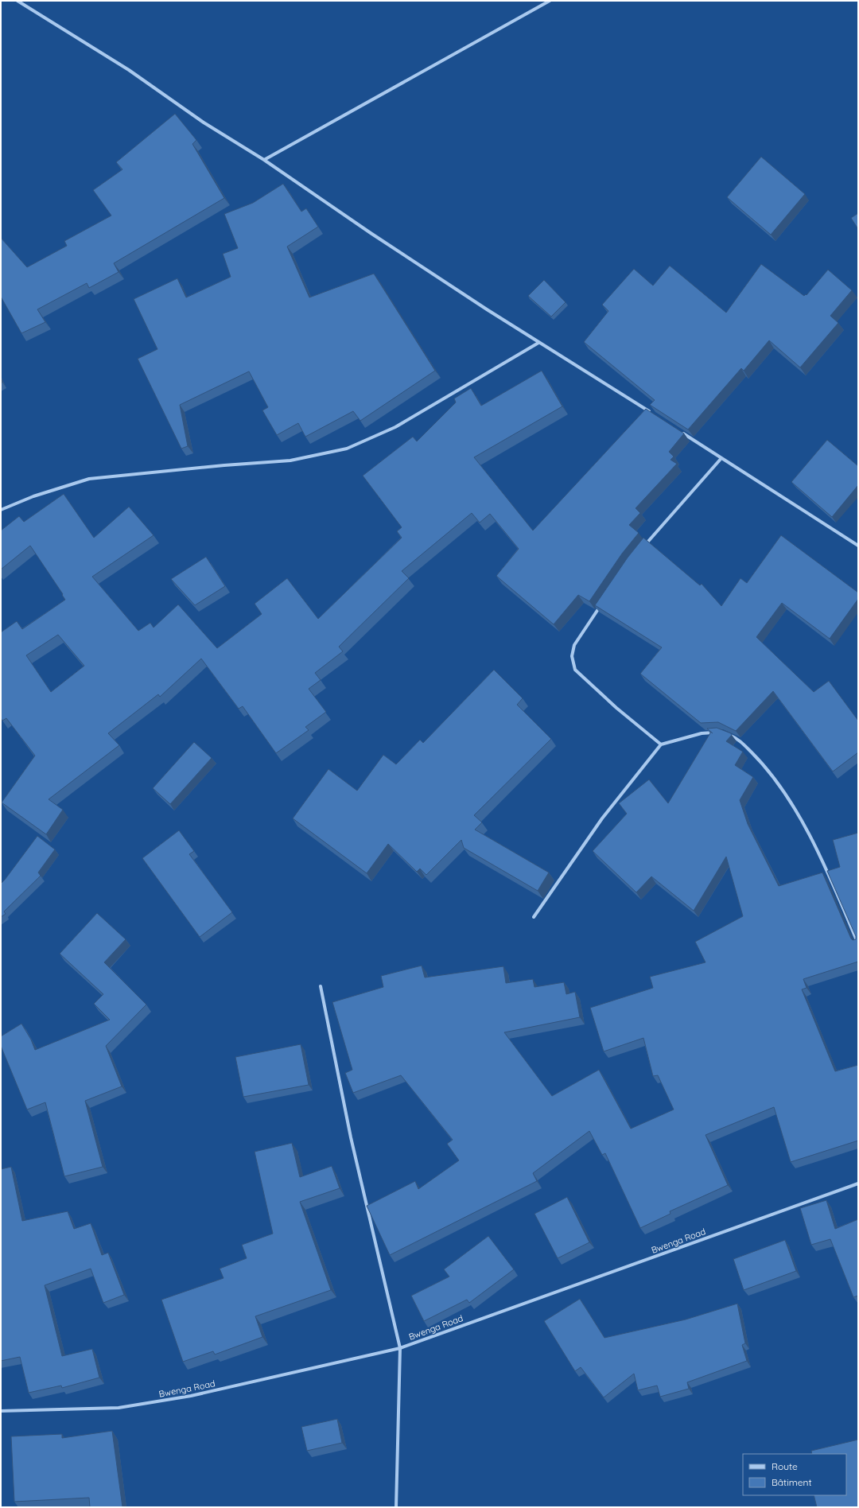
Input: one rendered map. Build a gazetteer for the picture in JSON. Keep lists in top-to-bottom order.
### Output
{
  "streets": {
    "street": ["Bwenga Road"]
  },
  "legend": ["Route", "Bâtiment"]
}
